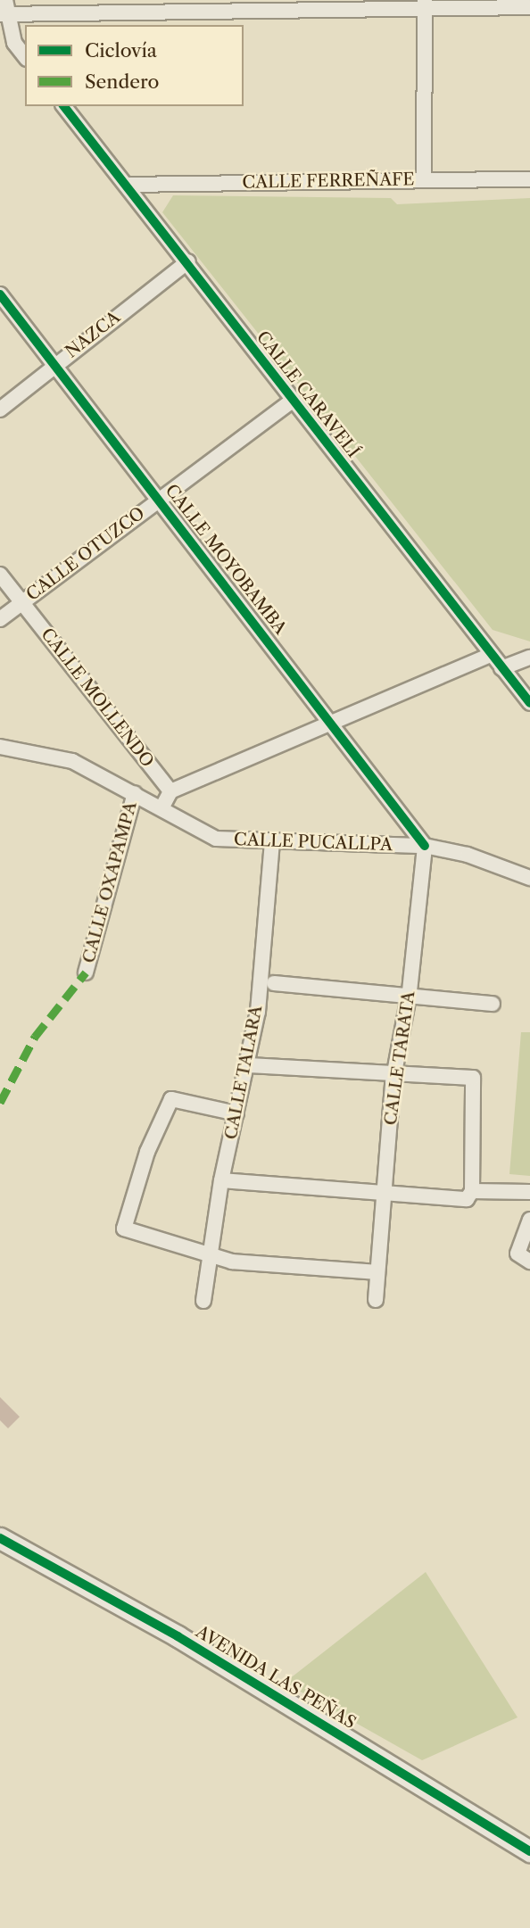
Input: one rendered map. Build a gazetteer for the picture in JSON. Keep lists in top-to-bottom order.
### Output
{
  "streets": {
    "street": [
      "CALLE FERREÑAFE",
      "NAZCA",
      "CALLE CARAVELÍ",
      "CALLE OTUZCO",
      "CALLE MOYOBAMBA",
      "CALLE MOLLENDO",
      "CALLE PUCALLPA",
      "CALLE OXAPAMPA",
      "CALLE TARATA",
      "CALLE TALARA",
      "AVENIDA LAS PEÑAS"
    ]
  },
  "crossings": [
    ["CALLE FERREÑAFE", "CALLE CARAVELÍ"],
    ["NAZCA", "CALLE CARAVELÍ"],
    ["NAZCA", "CALLE MOYOBAMBA"],
    ["CALLE CARAVELÍ", "CALLE OTUZCO"],
    ["CALLE OTUZCO", "CALLE MOYOBAMBA"],
    ["CALLE OTUZCO", "CALLE MOLLENDO"],
    ["CALLE MOYOBAMBA", "CALLE PUCALLPA"],
    ["CALLE MOYOBAMBA", "CALLE TARATA"],
    ["CALLE MOLLENDO", "CALLE OXAPAMPA"],
    ["CALLE PUCALLPA", "CALLE OXAPAMPA"],
    ["CALLE PUCALLPA", "CALLE TARATA"],
    ["CALLE PUCALLPA", "CALLE TALARA"]
  ],
  "legend": ["Ciclovía", "Sendero"]
}
